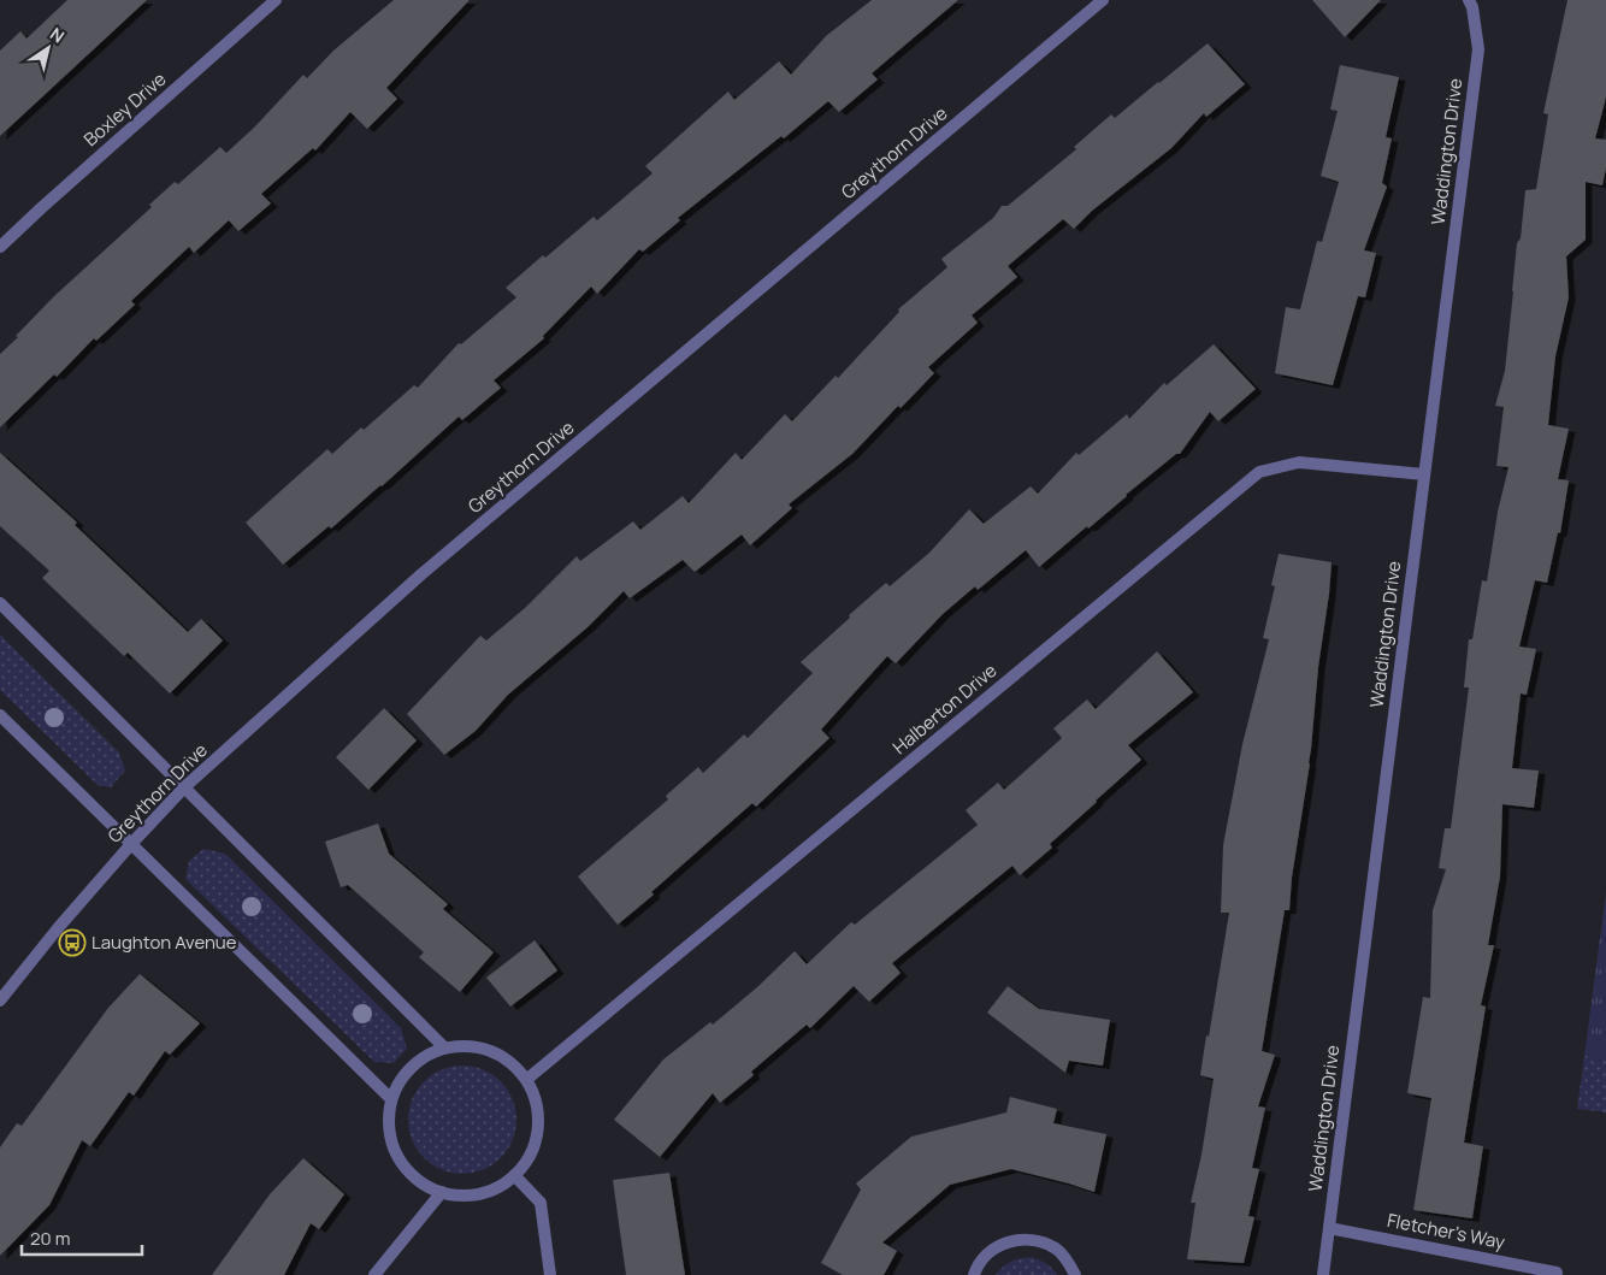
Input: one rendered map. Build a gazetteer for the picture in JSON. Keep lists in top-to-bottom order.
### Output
{
  "streets": {
    "street": [
      "Boxley Drive",
      "Waddington Drive",
      "Greythorn Drive",
      "Halberton Drive",
      "Fletcher's Way"
    ]
  },
  "crossings": [
    ["Waddington Drive", "Halberton Drive"],
    ["Waddington Drive", "Fletcher's Way"]
  ],
  "places": {
    "bus stop": ["Laughton Avenue"]
  },
  "scale_bar": "20 m",
  "north": "top right"
}
